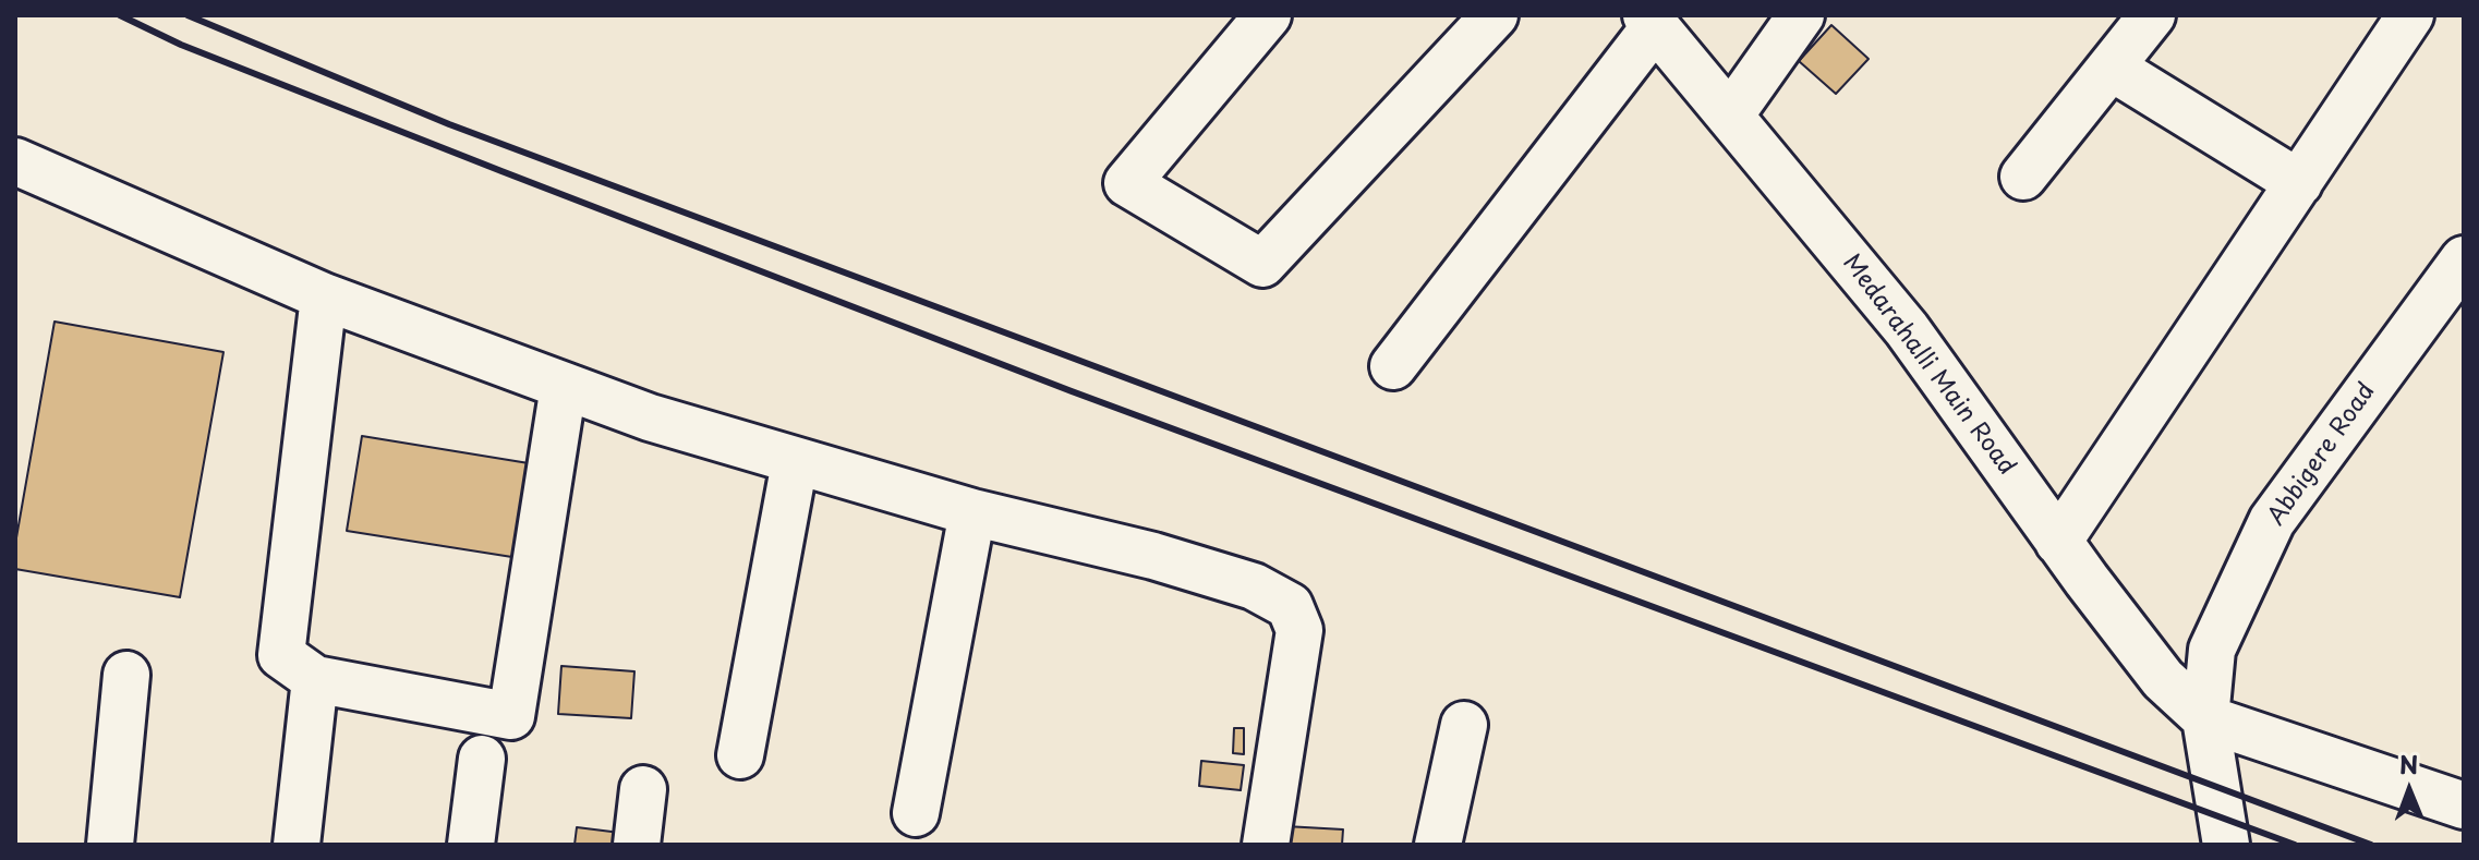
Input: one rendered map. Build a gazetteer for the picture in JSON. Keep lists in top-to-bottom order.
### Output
{
  "streets": {
    "street": ["Medarahalli Main Road", "Abbigere Road"]
  },
  "crossings": [
    ["Medarahalli Main Road", "Abbigere Road"]
  ],
  "north": "top"
}
